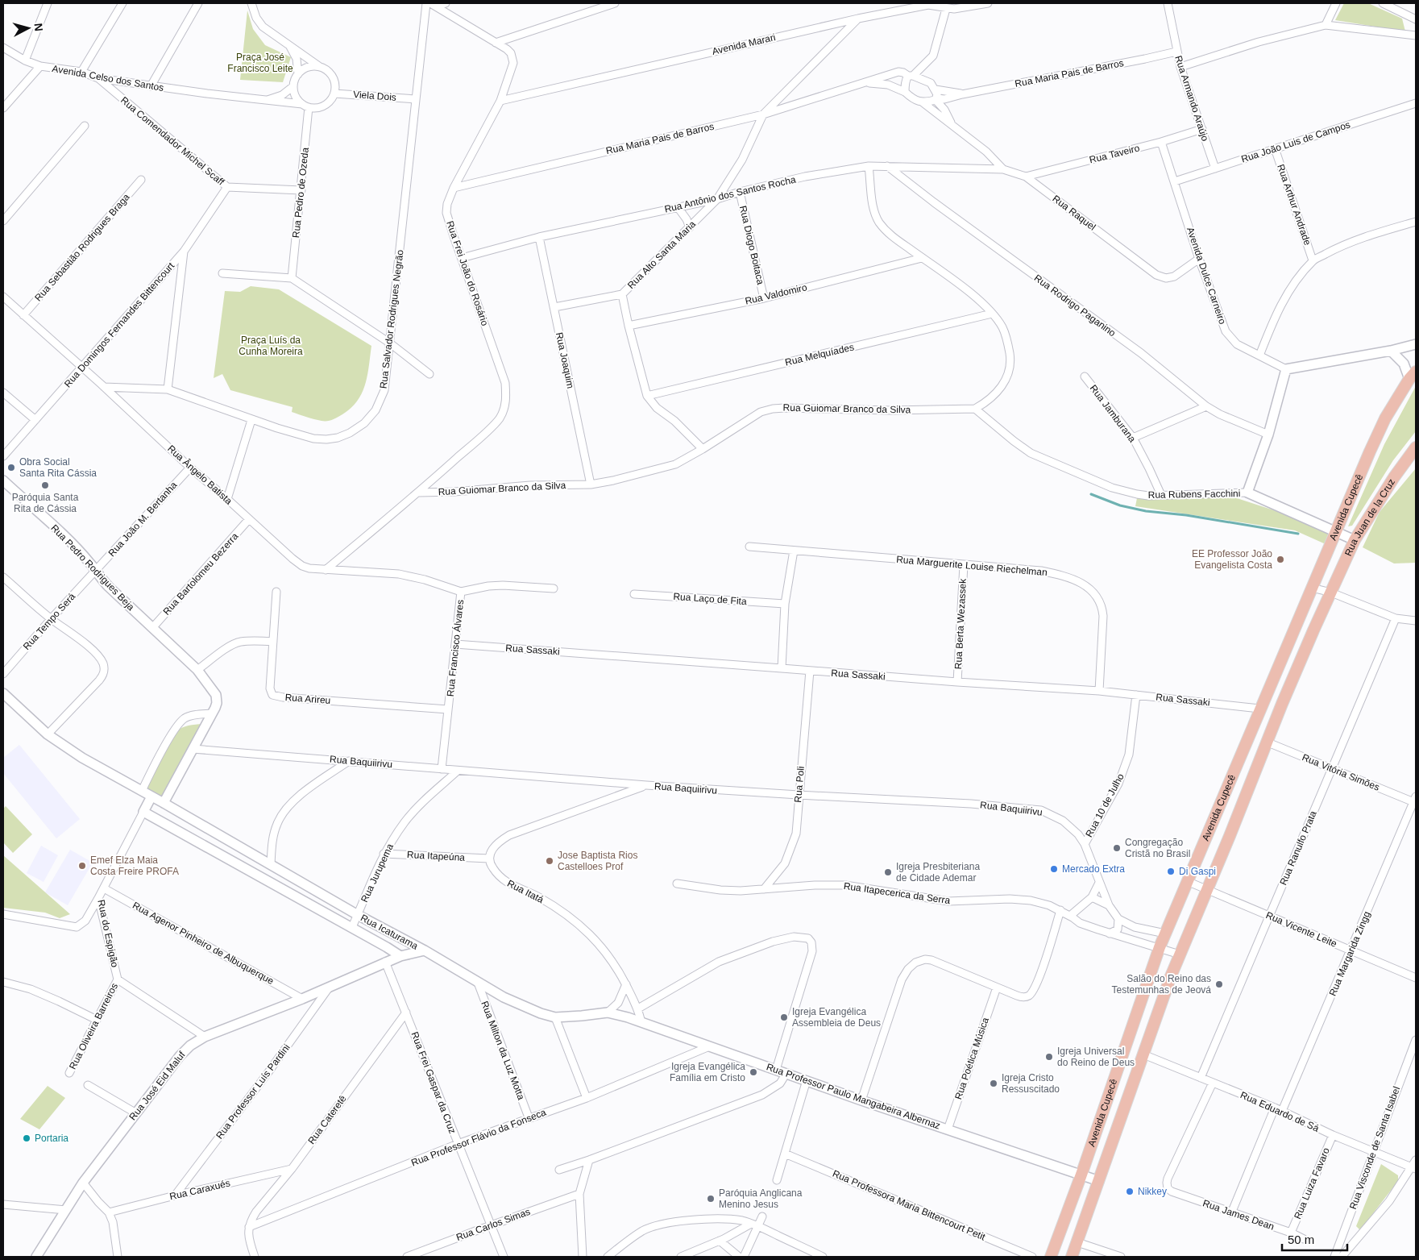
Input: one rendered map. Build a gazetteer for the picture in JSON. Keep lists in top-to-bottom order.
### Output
{
  "streets": {
    "main road": ["Avenida Cupecê", "Rua Juan de la Cruz"],
    "street": [
      "Avenida Marari",
      "Rua Maria Pais de Barros",
      "Avenida Celso dos Santos",
      "Viela Dois",
      "Rua Armando Araújo",
      "Rua Comendador Michel Scaff",
      "Rua João Luis de Campos",
      "Rua Taveiro",
      "Rua Pedro de Ozeda",
      "Rua Antônio dos Santos Rocha",
      "Rua Arthur Andrade",
      "Rua Raquel",
      "Rua Diogo Boitaca",
      "Rua Sebastião Rodrigues Braga",
      "Rua Alto Santa Maria",
      "Rua Frei João do Rosário",
      "Avenida Dulce Carneiro",
      "Rua Valdomiro",
      "Rua Rodrigo Paganino",
      "Rua Salvador Rodrigues Negrão",
      "Rua Domingos Fernandes Bittencourt",
      "Rua Melquíades",
      "Rua Joaquim",
      "Rua Guiomar Branco da Silva",
      "Rua Jamburana",
      "Rua Ângelo Batista",
      "Rua Rubens Facchini",
      "Rua João M. Bertanha",
      "Rua Marguerite Louise Riechelman",
      "Rua Pedro Rodrigues Beja",
      "Rua Bartolomeu Bezerra",
      "Rua Laço de Fita",
      "Rua Tempo Será",
      "Rua Berta Wezassek",
      "Rua Francisco Álvares",
      "Rua Sassaki",
      "Rua Arireu",
      "Rua Baquiirivu",
      "Rua Vitória Simões",
      "Rua Poli",
      "Rua 10 de Julho",
      "Rua Ranulfo Prata",
      "Rua Itapeúna",
      "Rua Jurupema",
      "Rua Itatá",
      "Rua Itapecerica da Serra",
      "Rua Vicente Leite",
      "Rua Icaturama",
      "Rua do Espigão",
      "Rua Agenor Pinheiro de Albuquerque",
      "Rua Margarida Zingg",
      "Rua Oliveira Barreiros",
      "Rua Milton da Luz Motta",
      "Rua Poética Música",
      "Rua Frei Gaspar da Cruz",
      "Rua José Eid Maluf",
      "Rua Professor Luís Pardini",
      "Rua Professor Paulo Mangabeira Albernaz",
      "Rua Eduardo de Sá",
      "Rua Cateretê",
      "Rua Professor Flávio da Fonseca",
      "Rua Visconde de Santa Isabel",
      "Rua Luiza Favaro",
      "Rua Caraxués",
      "Rua Professora Maria Bittencourt Petit",
      "Rua James Dean",
      "Rua Carlos Simas"
    ]
  },
  "crossings": [
    ["Avenida Marari", "Rua Alto Santa Maria"],
    ["Avenida Marari", "Rua Frei João do Rosário"],
    ["Rua Maria Pais de Barros", "Rua Armando Araújo"],
    ["Rua Maria Pais de Barros", "Rua Raquel"],
    ["Rua Maria Pais de Barros", "Rua Alto Santa Maria"],
    ["Rua Maria Pais de Barros", "Rua Frei João do Rosário"],
    ["Avenida Celso dos Santos", "Viela Dois"],
    ["Avenida Celso dos Santos", "Rua Comendador Michel Scaff"],
    ["Avenida Celso dos Santos", "Rua Pedro de Ozeda"],
    ["Viela Dois", "Rua Pedro de Ozeda"],
    ["Viela Dois", "Rua Salvador Rodrigues Negrão"],
    ["Rua Armando Araújo", "Rua João Luis de Campos"],
    ["Rua Armando Araújo", "Rua Taveiro"],
    ["Rua Comendador Michel Scaff", "Rua Pedro de Ozeda"],
    ["Rua Comendador Michel Scaff", "Rua Domingos Fernandes Bittencourt"],
    ["Rua João Luis de Campos", "Rua Arthur Andrade"],
    ["Rua João Luis de Campos", "Avenida Dulce Carneiro"],
    ["Rua Taveiro", "Rua Raquel"],
    ["Rua Taveiro", "Avenida Dulce Carneiro"],
    ["Rua Antônio dos Santos Rocha", "Rua Raquel"],
    ["Rua Antônio dos Santos Rocha", "Rua Diogo Boitaca"],
    ["Rua Antônio dos Santos Rocha", "Rua Alto Santa Maria"],
    ["Rua Antônio dos Santos Rocha", "Rua Frei João do Rosário"],
    ["Rua Antônio dos Santos Rocha", "Rua Rodrigo Paganino"],
    ["Rua Antônio dos Santos Rocha", "Rua Joaquim"],
    ["Rua Raquel", "Avenida Dulce Carneiro"],
    ["Rua Diogo Boitaca", "Rua Valdomiro"],
    ["Rua Sebastião Rodrigues Braga", "Rua Ângelo Batista"],
    ["Rua Alto Santa Maria", "Rua Valdomiro"],
    ["Rua Alto Santa Maria", "Rua Melquíades"],
    ["Rua Alto Santa Maria", "Rua Guiomar Branco da Silva"],
    ["Rua Frei João do Rosário", "Rua Guiomar Branco da Silva"],
    ["Rua Frei João do Rosário", "Rua Ângelo Batista"],
    ["Rua Frei João do Rosário", "Rua Francisco Álvares"],
    ["Rua Salvador Rodrigues Negrão", "Rua Ângelo Batista"],
    ["Rua Domingos Fernandes Bittencourt", "Rua Ângelo Batista"],
    ["Rua Joaquim", "Rua Guiomar Branco da Silva"],
    ["Rua Guiomar Branco da Silva", "Rua Rubens Facchini"],
    ["Rua Jamburana", "Rua Rubens Facchini"],
    ["Rua Ângelo Batista", "Rua João M. Bertanha"],
    ["Rua Ângelo Batista", "Rua Bartolomeu Bezerra"],
    ["Rua Ângelo Batista", "Rua Francisco Álvares"],
    ["Rua Rubens Facchini", "Avenida Cupecê"],
    ["Rua Rubens Facchini", "Rua Juan de la Cruz"],
    ["Avenida Cupecê", "Rua Juan de la Cruz"],
    ["Avenida Cupecê", "Rua Sassaki"],
    ["Avenida Cupecê", "Rua Baquiirivu"],
    ["Avenida Cupecê", "Rua Vitória Simões"],
    ["Avenida Cupecê", "Rua Itapecerica da Serra"],
    ["Avenida Cupecê", "Rua Vicente Leite"],
    ["Avenida Cupecê", "Rua Professor Paulo Mangabeira Albernaz"],
    ["Avenida Cupecê", "Rua Eduardo de Sá"],
    ["Rua João M. Bertanha", "Rua Pedro Rodrigues Beja"],
    ["Rua João M. Bertanha", "Rua Tempo Será"],
    ["Rua Marguerite Louise Riechelman", "Rua Berta Wezassek"],
    ["Rua Marguerite Louise Riechelman", "Rua Sassaki"],
    ["Rua Pedro Rodrigues Beja", "Rua Bartolomeu Bezerra"],
    ["Rua Pedro Rodrigues Beja", "Rua Tempo Será"],
    ["Rua Pedro Rodrigues Beja", "Rua Baquiirivu"],
    ["Rua Pedro Rodrigues Beja", "Rua Icaturama"],
    ["Rua Berta Wezassek", "Rua Sassaki"],
    ["Rua Francisco Álvares", "Rua Sassaki"],
    ["Rua Francisco Álvares", "Rua Arireu"],
    ["Rua Francisco Álvares", "Rua Baquiirivu"],
    ["Rua Sassaki", "Rua Poli"],
    ["Rua Sassaki", "Rua 10 de Julho"],
    ["Rua Baquiirivu", "Rua Poli"],
    ["Rua Baquiirivu", "Rua 10 de Julho"],
    ["Rua Baquiirivu", "Rua Jurupema"],
    ["Rua Vitória Simões", "Rua Ranulfo Prata"],
    ["Rua Vitória Simões", "Rua Margarida Zingg"],
    ["Rua Poli", "Rua Itapecerica da Serra"],
    ["Rua Ranulfo Prata", "Rua Vicente Leite"],
    ["Rua Ranulfo Prata", "Rua Eduardo de Sá"],
    ["Rua Itapeúna", "Rua Jurupema"],
    ["Rua Itapeúna", "Rua Itatá"],
    ["Rua Jurupema", "Rua Icaturama"],
    ["Rua Itatá", "Rua Professor Paulo Mangabeira Albernaz"],
    ["Rua Vicente Leite", "Rua Margarida Zingg"],
    ["Rua Icaturama", "Rua do Espigão"],
    ["Rua Icaturama", "Rua Milton da Luz Motta"],
    ["Rua Icaturama", "Rua José Eid Maluf"],
    ["Rua Icaturama", "Rua Professor Paulo Mangabeira Albernaz"],
    ["Rua do Espigão", "Rua Agenor Pinheiro de Albuquerque"],
    ["Rua do Espigão", "Rua Oliveira Barreiros"],
    ["Rua do Espigão", "Rua José Eid Maluf"],
    ["Rua Agenor Pinheiro de Albuquerque", "Rua José Eid Maluf"],
    ["Rua Margarida Zingg", "Rua Eduardo de Sá"],
    ["Rua Milton da Luz Motta", "Rua Professor Flávio da Fonseca"],
    ["Rua Poética Música", "Rua Professor Paulo Mangabeira Albernaz"],
    ["Rua Frei Gaspar da Cruz", "Rua José Eid Maluf"],
    ["Rua Frei Gaspar da Cruz", "Rua Cateretê"],
    ["Rua Frei Gaspar da Cruz", "Rua Professor Flávio da Fonseca"],
    ["Rua Frei Gaspar da Cruz", "Rua Carlos Simas"],
    ["Rua José Eid Maluf", "Rua Professor Luís Pardini"],
    ["Rua Professor Luís Pardini", "Rua Caraxués"],
    ["Rua Professor Paulo Mangabeira Albernaz", "Rua Professor Flávio da Fonseca"],
    ["Rua Eduardo de Sá", "Rua Visconde de Santa Isabel"],
    ["Rua Eduardo de Sá", "Rua Luiza Favaro"],
    ["Rua Eduardo de Sá", "Rua James Dean"],
    ["Rua Cateretê", "Rua Professor Flávio da Fonseca"],
    ["Rua Cateretê", "Rua Caraxués"],
    ["Rua Luiza Favaro", "Rua James Dean"]
  ],
  "parks": ["Praça José Francisco Leite", "Praça Luís da Cunha Moreira"],
  "places": [
    "Obra Social Santa Rita Cássia",
    "Paróquia Santa Rita de Cássia",
    "EE Professor João Evangelista Costa",
    "Congregação Cristã no Brasil",
    "Jose Baptista Rios Castelloes Prof",
    "Emef Elza Maia Costa Freire PROFA",
    "Mercado Extra",
    "Di Gaspi",
    "Igreja Presbiteriana de Cidade Ademar",
    "Salão do Reino das Testemunhas de Jeová",
    "Igreja Evangélica Assembleia de Deus",
    "Igreja Universal do Reino de Deus",
    "Igreja Evangélica Família em Cristo",
    "Igreja Cristo Ressuscitado",
    "Portaria",
    "Nikkey",
    "Paróquia Anglicana Menino Jesus"
  ],
  "scale_bar": "50 m",
  "north": "right"
}
